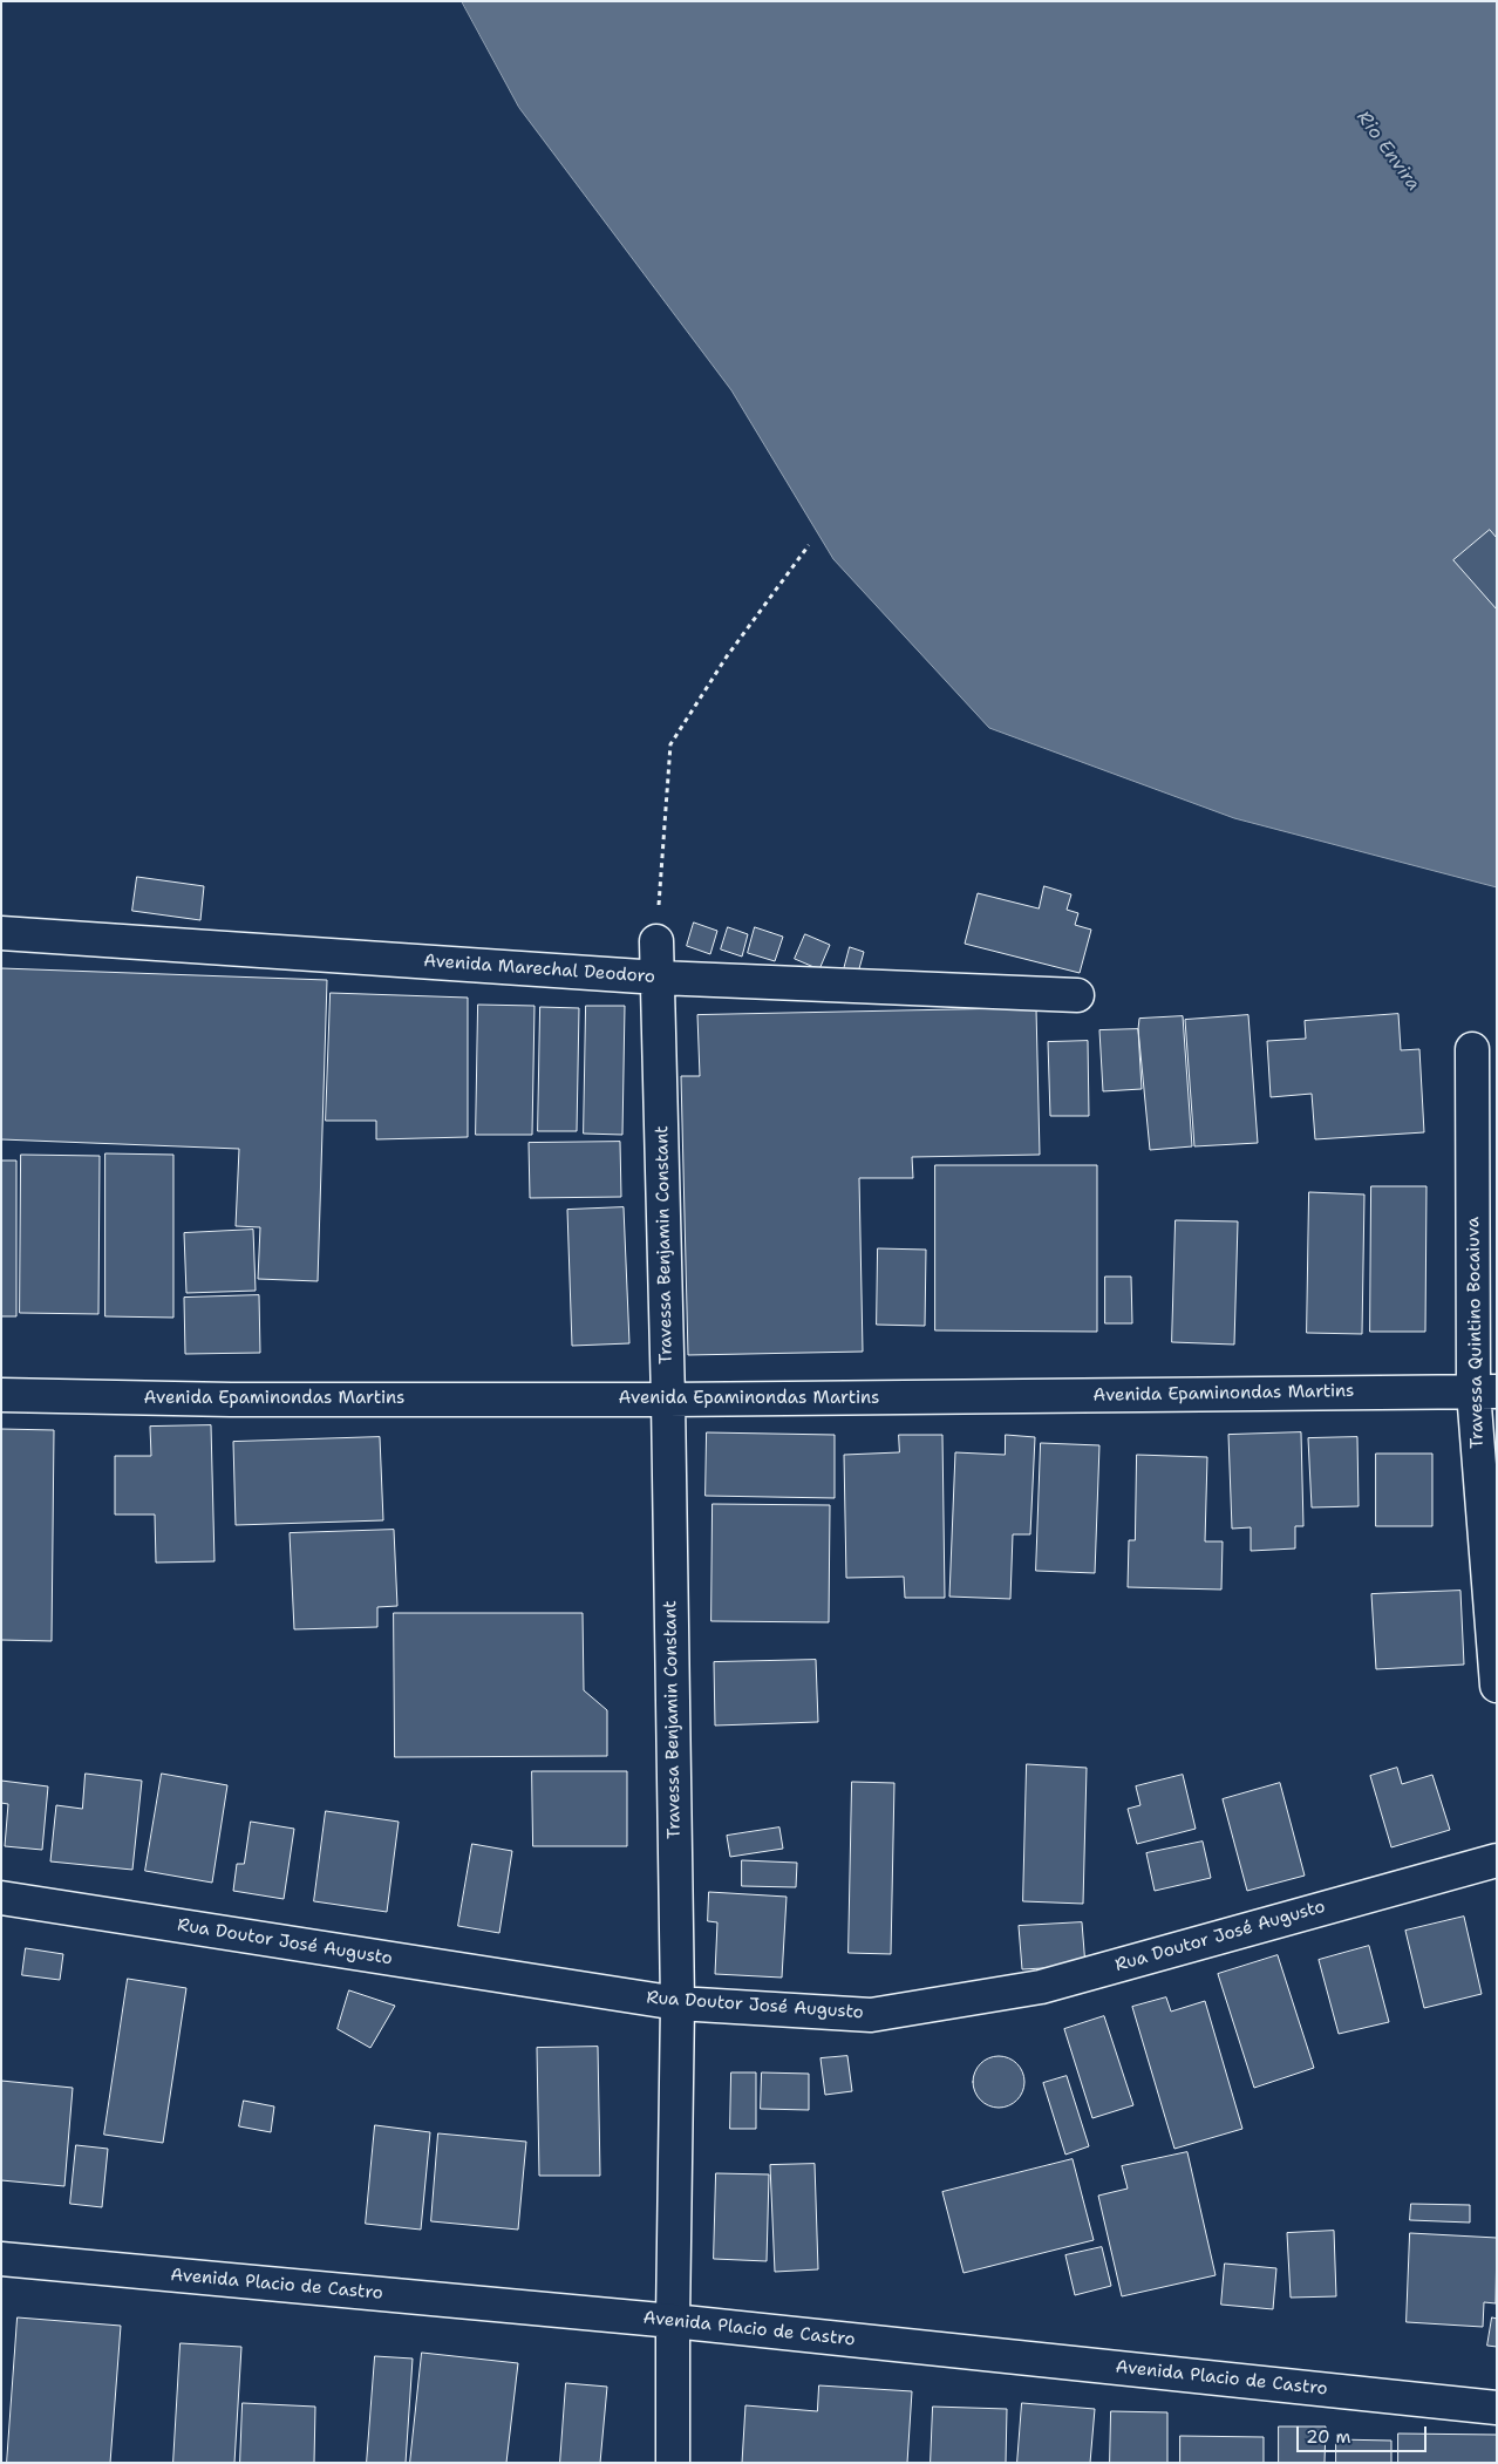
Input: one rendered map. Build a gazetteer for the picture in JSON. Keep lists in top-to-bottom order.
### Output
{
  "streets": {
    "street": [
      "Avenida Marechal Deodoro",
      "Travessa Benjamin Constant",
      "Travessa Quintino Bocaiuva",
      "Avenida Epaminondas Martins",
      "Rua Doutor José Augusto",
      "Avenida Placio de Castro"
    ]
  },
  "crossings": [
    ["Avenida Marechal Deodoro", "Travessa Benjamin Constant"],
    ["Travessa Benjamin Constant", "Avenida Epaminondas Martins"],
    ["Travessa Benjamin Constant", "Rua Doutor José Augusto"],
    ["Travessa Benjamin Constant", "Avenida Placio de Castro"],
    ["Travessa Quintino Bocaiuva", "Avenida Epaminondas Martins"]
  ],
  "water": ["Rio Envira"],
  "scale_bar": "20 m"
}
